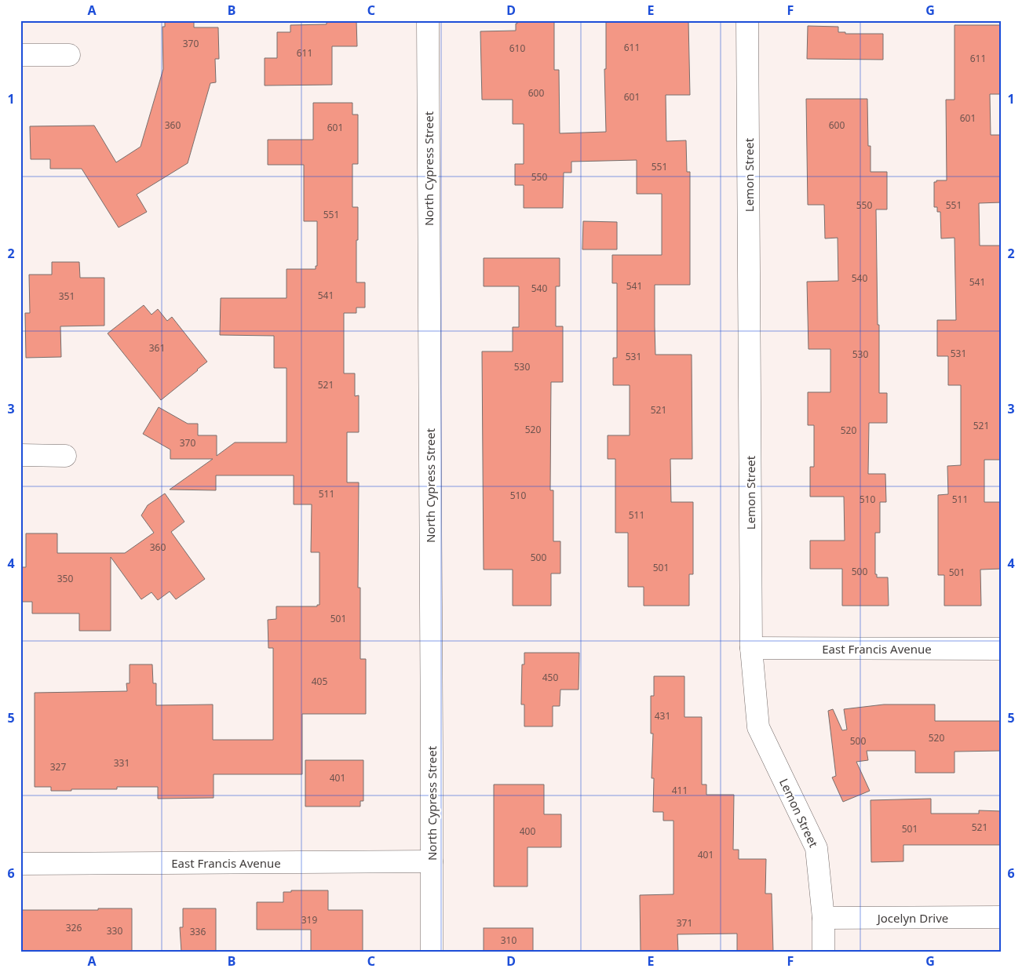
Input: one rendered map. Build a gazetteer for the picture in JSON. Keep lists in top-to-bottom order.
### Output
{
  "streets": {
    "street": [
      "North Cypress Street",
      "Lemon Street",
      "East Francis Avenue",
      "Jocelyn Drive"
    ]
  },
  "crossings": [
    ["North Cypress Street", "East Francis Avenue"],
    ["Lemon Street", "East Francis Avenue"],
    ["Lemon Street", "Jocelyn Drive"]
  ],
  "house_numbers": [
    "370",
    "611",
    "610",
    "611",
    "611",
    "600",
    "601",
    "601",
    "360",
    "600",
    "601",
    "551",
    "550",
    "550",
    "551",
    "551",
    "540",
    "541",
    "541",
    "540",
    "541",
    "351",
    "361",
    "531",
    "530",
    "531",
    "530",
    "521",
    "521",
    "521",
    "520",
    "520",
    "370",
    "511",
    "510",
    "510",
    "511",
    "511",
    "360",
    "500",
    "501",
    "500",
    "501",
    "350",
    "501",
    "450",
    "405",
    "431",
    "520",
    "500",
    "331",
    "327",
    "401",
    "411",
    "521",
    "501",
    "400",
    "401",
    "319",
    "371",
    "326",
    "330",
    "336",
    "310"
  ],
  "grid": {
    "columns": [
      "A",
      "B",
      "C",
      "D",
      "E",
      "F",
      "G"
    ],
    "rows": [
      "1",
      "2",
      "3",
      "4",
      "5",
      "6"
    ]
  }
}
